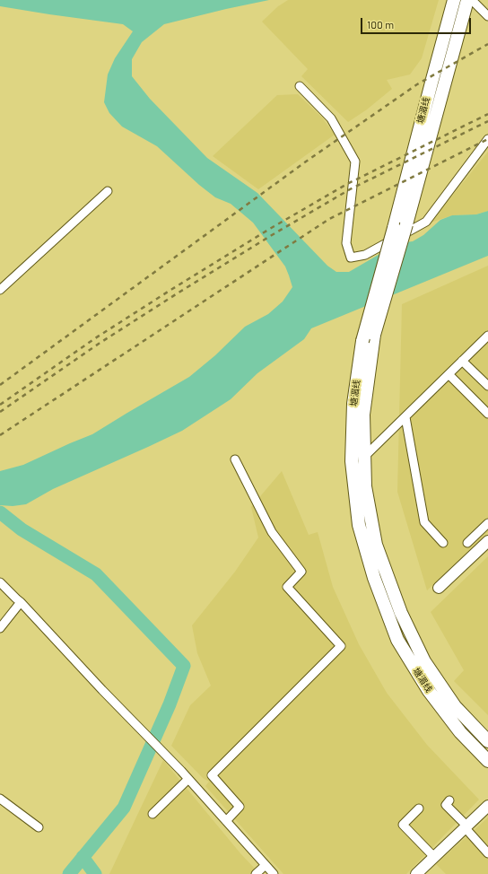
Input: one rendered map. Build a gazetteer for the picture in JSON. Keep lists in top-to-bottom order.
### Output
{
  "streets": {
    "main road": ["塘湄线"]
  },
  "scale_bar": "100 m"
}
